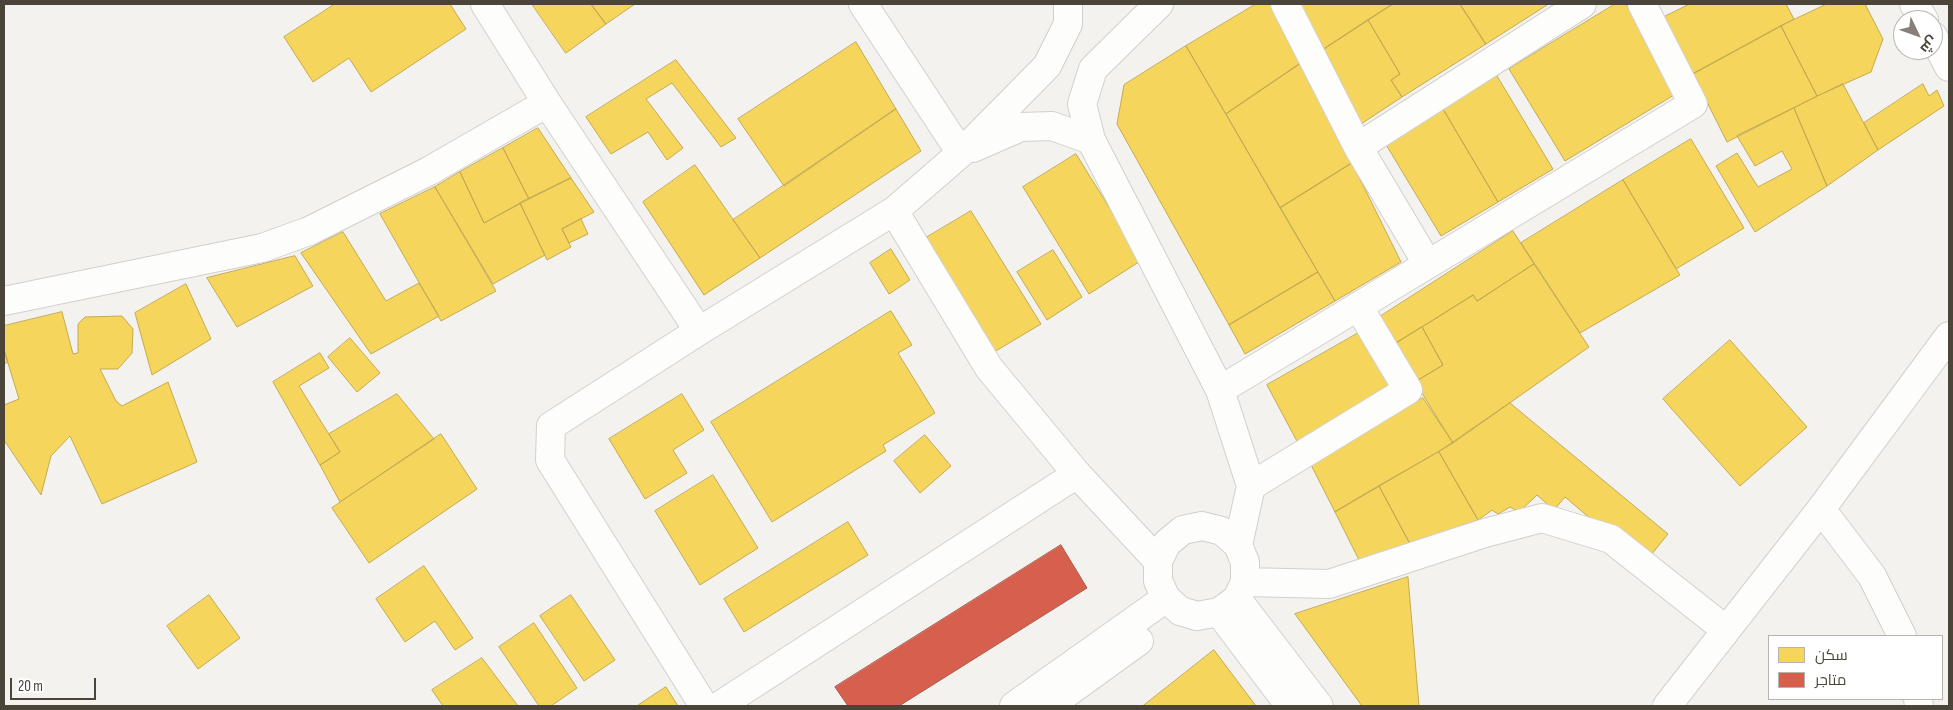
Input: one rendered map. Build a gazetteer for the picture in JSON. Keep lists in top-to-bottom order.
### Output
{
  "legend": ["سكن", "متاجر"],
  "scale_bar": "20 m",
  "north": "bottom right"
}
